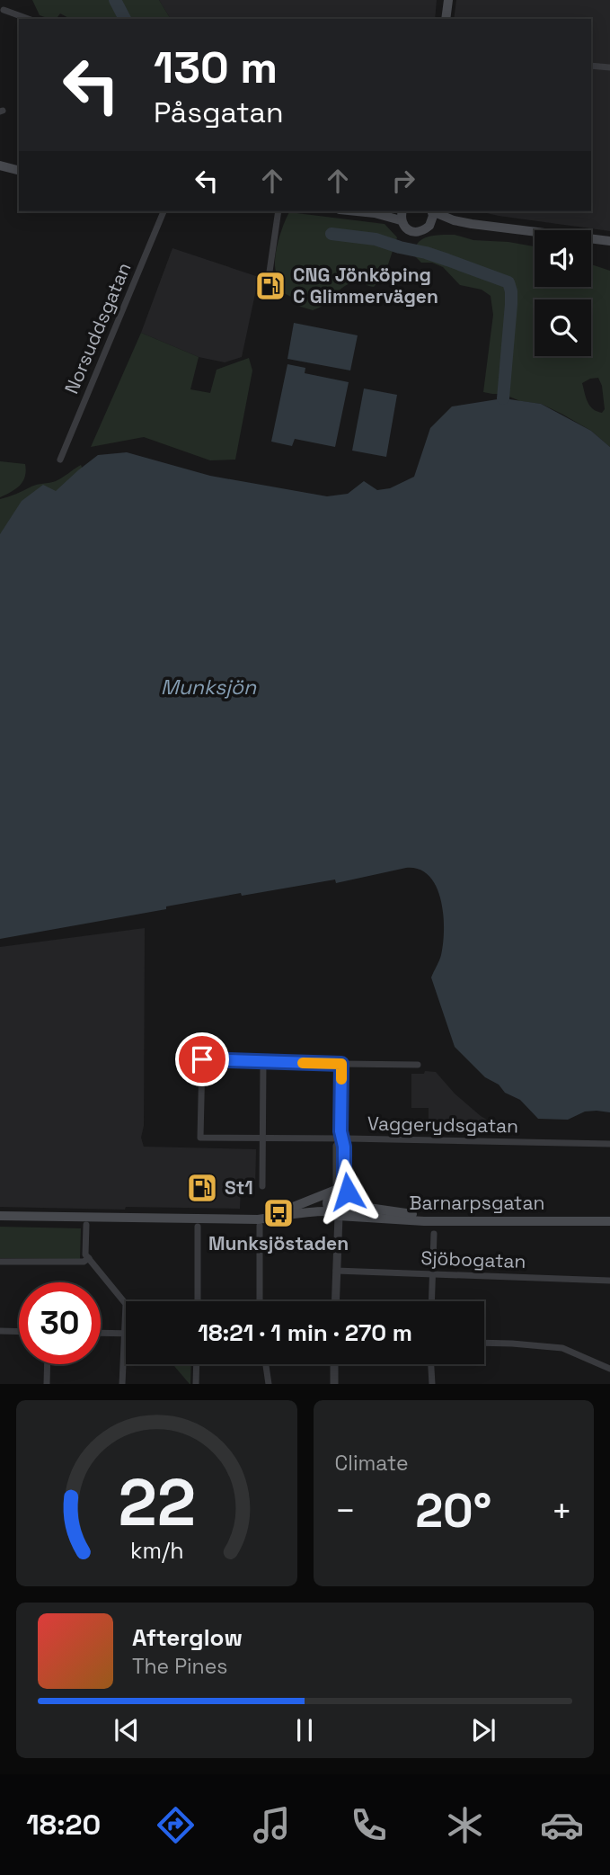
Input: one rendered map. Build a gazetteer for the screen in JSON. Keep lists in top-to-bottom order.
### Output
{
  "streets": {
    "main road": ["Barnarpsgatan"],
    "street": ["Norsuddsgatan", "Vaggerydsgatan", "Sjöbogatan"]
  },
  "water": ["Munksjön"],
  "places": {
    "fuel station": ["CNG Jönköping C Glimmervägen", "St1"],
    "bus stop": ["Munksjöstaden"]
  },
  "page": {
    "turn": ["130 m", "Påsgatan"],
    "limit": "30",
    "trip": "18:21 · 1 min · 270 m",
    "tile": "Climate",
    "heat": ["−", "20°", "+"],
    "song": ["Afterglow", "The Pines"],
    "tabs": "18:20",
    "gauge": ["22", "km/h"]
  }
}
